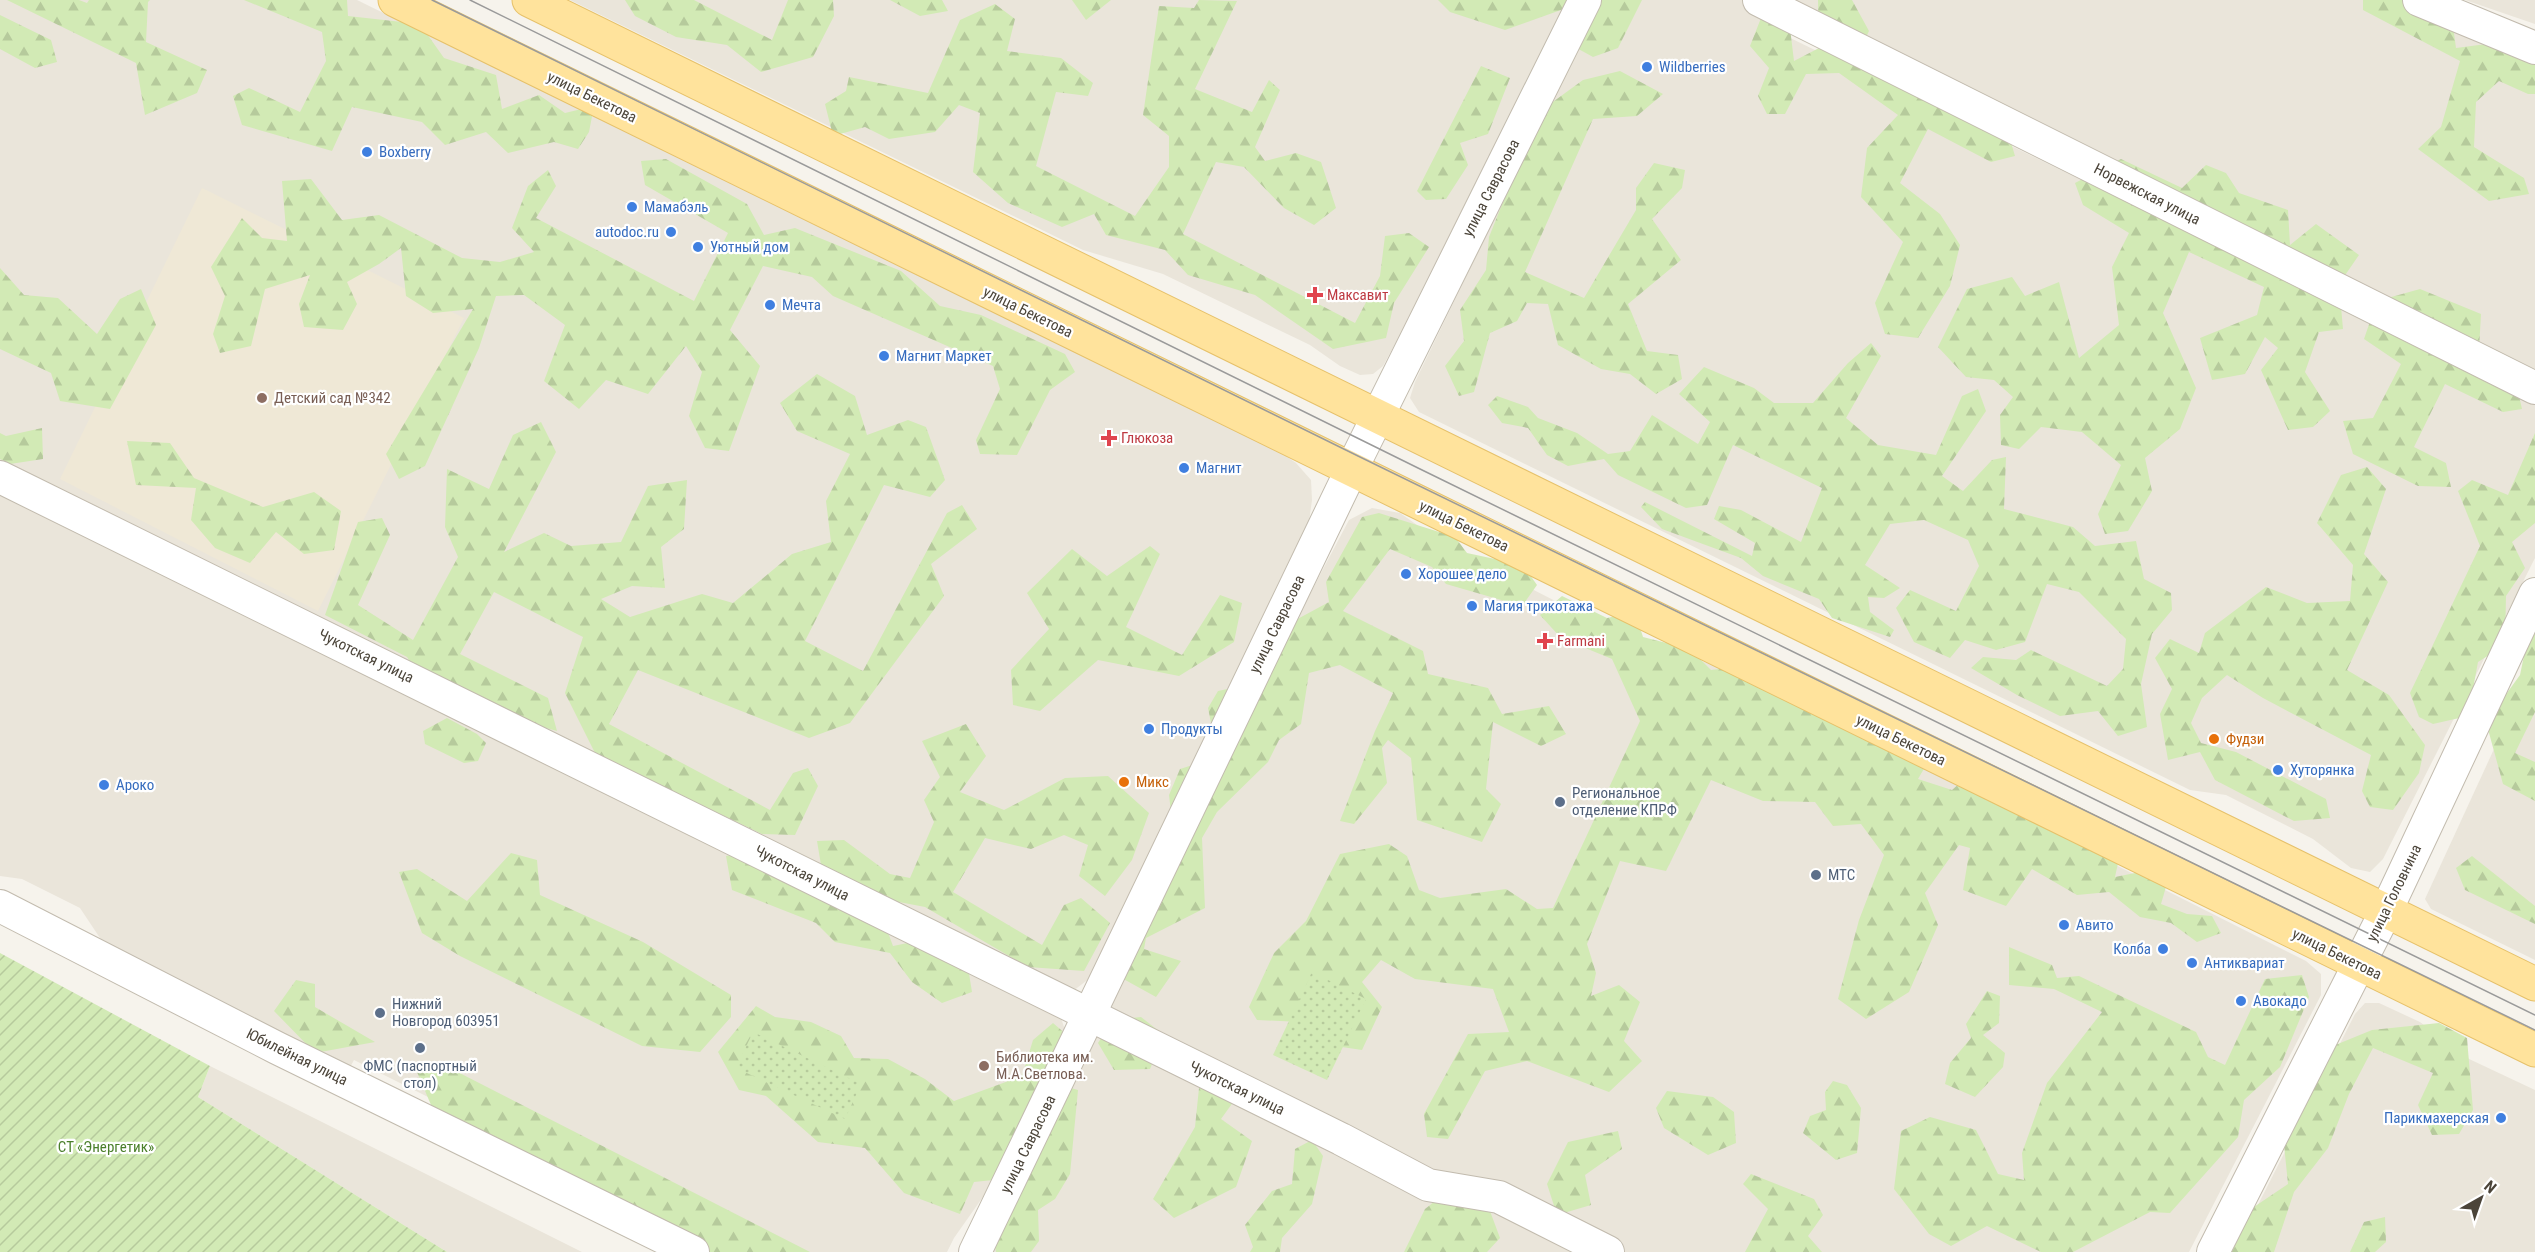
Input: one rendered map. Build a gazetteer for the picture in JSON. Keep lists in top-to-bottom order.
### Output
{
  "streets": {
    "main road": ["улица Бекетова"],
    "street": [
      "улица Саврасова",
      "Норвежская улица",
      "Чукотская улица",
      "улица Головнина",
      "Юбилейная улица"
    ]
  },
  "crossings": [
    ["улица Бекетова", "улица Саврасова"],
    ["улица Бекетова", "улица Головнина"],
    ["улица Саврасова", "Чукотская улица"]
  ],
  "parks": ["СТ «Энергетик»"],
  "places": {
    "other": [
      "Wildberries",
      "Boxberry",
      "Мамабэль",
      "autodoc.ru",
      "Уютный дом",
      "Мечта",
      "Магнит Маркет",
      "Детский сад №342",
      "Магнит",
      "Хорошее дело",
      "Магия трикотажа",
      "Продукты",
      "Фудзи",
      "Хуторянка",
      "Микс",
      "Ароко",
      "Региональное отделение КПРФ",
      "МТС",
      "Авито",
      "Колба",
      "Антиквариат",
      "Авокадо",
      "Нижний Новгород 603951",
      "ФМС (паспортный стол)",
      "Библиотека им. М.А.Светлова.",
      "Парикмахерская"
    ],
    "health": ["Максавит", "Глюкоза", "Farmani"]
  },
  "north": "top right"
}
